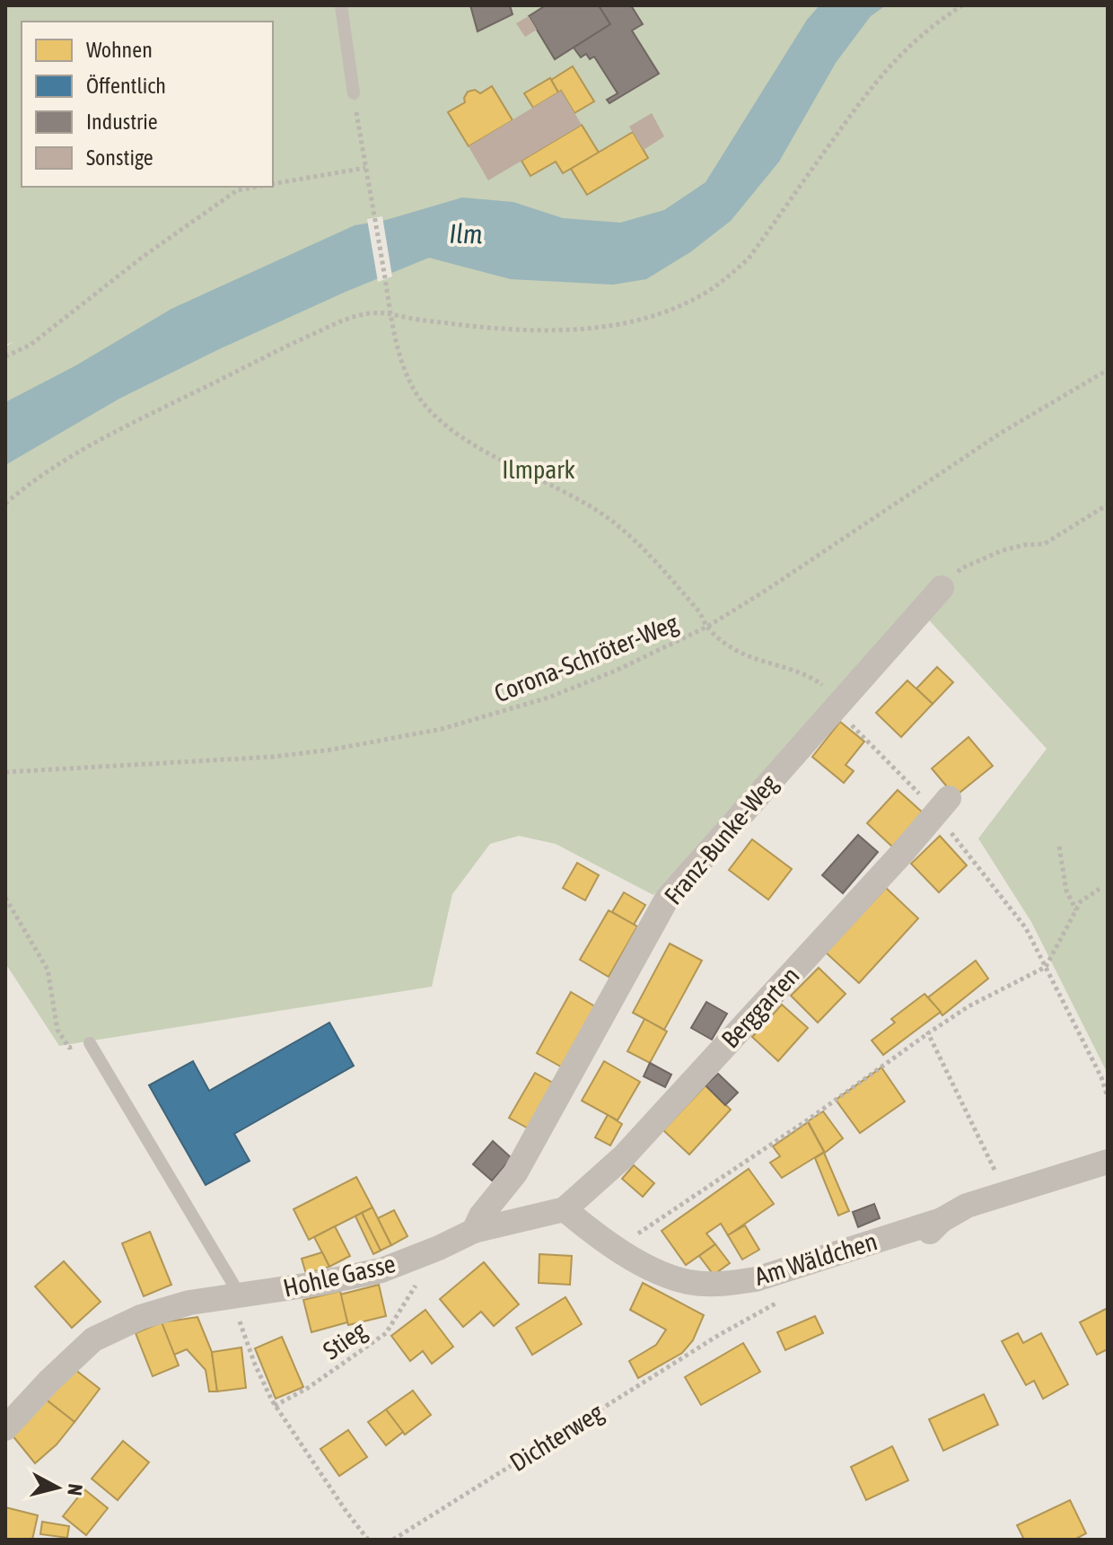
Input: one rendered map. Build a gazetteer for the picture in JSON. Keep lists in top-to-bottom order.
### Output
{
  "streets": {
    "street": [
      "Franz-Bunke-Weg",
      "Berggarten",
      "Am Wäldchen",
      "Hohle Gasse"
    ],
    "path": ["Corona-Schröter-Weg", "Stieg", "Dichterweg"]
  },
  "crossings": [
    ["Franz-Bunke-Weg", "Hohle Gasse"],
    ["Berggarten", "Hohle Gasse"]
  ],
  "water": ["Ilm"],
  "parks": ["Ilmpark"],
  "legend": [
    "Wohnen",
    "Öffentlich",
    "Industrie",
    "Sonstige"
  ],
  "north": "right"
}
